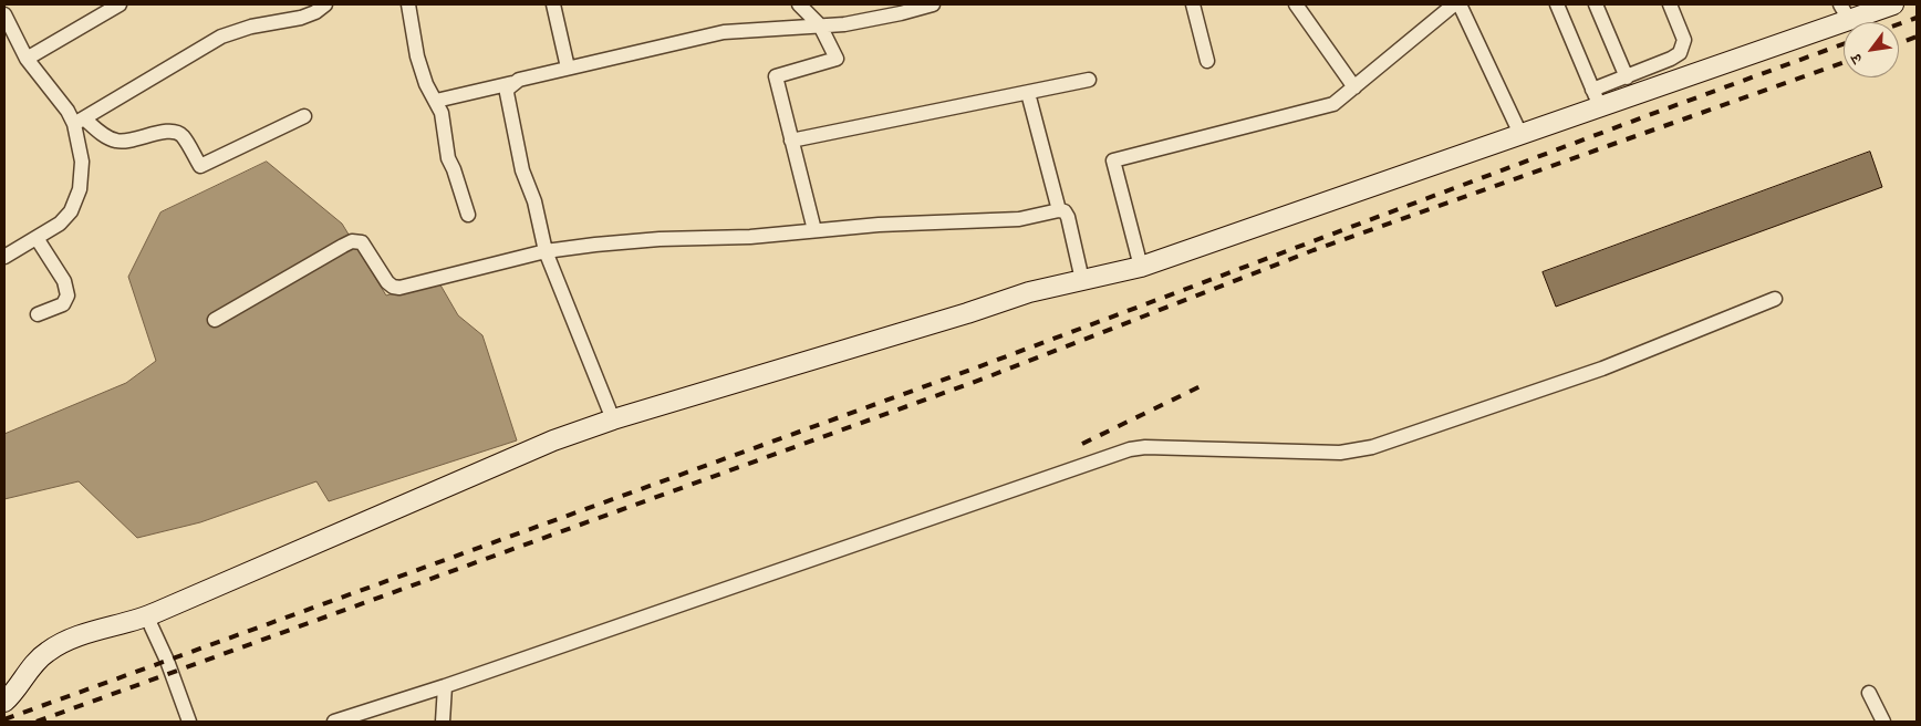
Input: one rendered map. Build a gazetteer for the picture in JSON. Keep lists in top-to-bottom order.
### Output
{
  "north": "bottom left"
}
